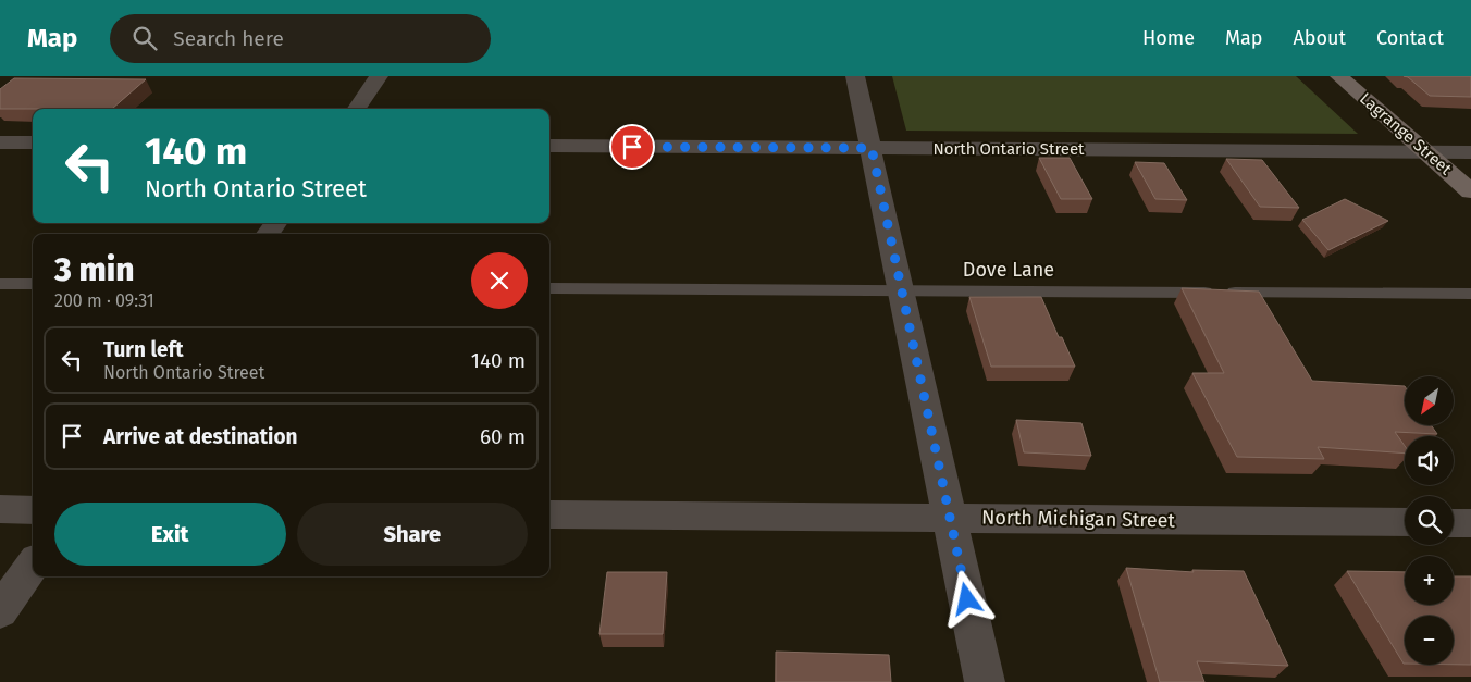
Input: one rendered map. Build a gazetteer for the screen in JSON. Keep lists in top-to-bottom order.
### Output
{
  "streets": {
    "main road": ["Lagrange Street"],
    "street": ["North Ontario Street", "North Michigan Street"],
    "lane": ["Dove Lane"]
  },
  "crossings": [
    ["Lagrange Street", "North Ontario Street"]
  ],
  "north": "bottom left",
  "page": {
    "header": "Map",
    "search": "Search here",
    "nav": [
      "Home",
      "Map",
      "About",
      "Contact"
    ],
    "turn": ["140 m", "North Ontario Street"],
    "heading": ["3 min", "200 m · 09:31"],
    "list": [
      {
        "name": "Turn left",
        "note": "North Ontario Street",
        "value": "140 m"
      },
      {
        "name": "Arrive at destination",
        "value": "60 m"
      }
    ],
    "map_buttons": ["+", "−"],
    "buttons": ["Exit", "Share"]
  }
}
